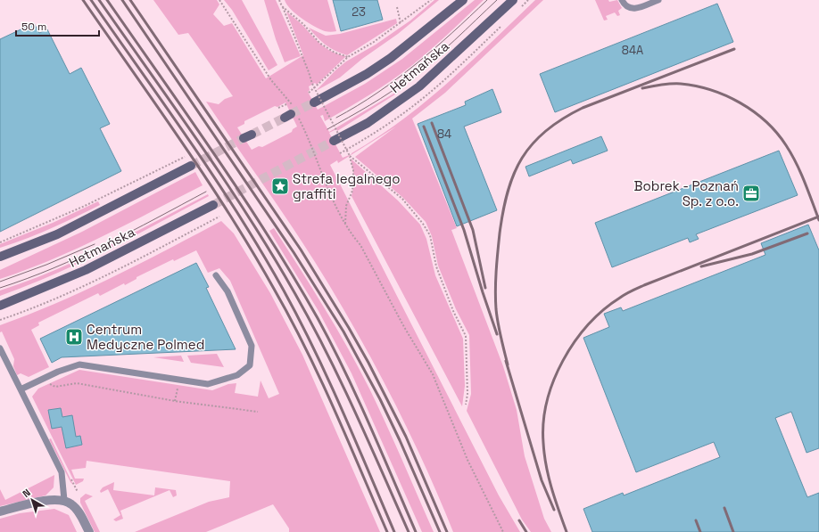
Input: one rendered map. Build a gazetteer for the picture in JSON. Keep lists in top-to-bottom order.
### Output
{
  "streets": {
    "main road": ["Hetmańska"]
  },
  "places": {
    "place": ["Strefa legalnego graffiti"],
    "office": ["Bobrek - Poznań Sp. z o.o."],
    "hospital": ["Centrum Medyczne Polmed"]
  },
  "house_numbers": ["23", "84A", "84"],
  "scale_bar": "50 m",
  "north": "top left"
}
